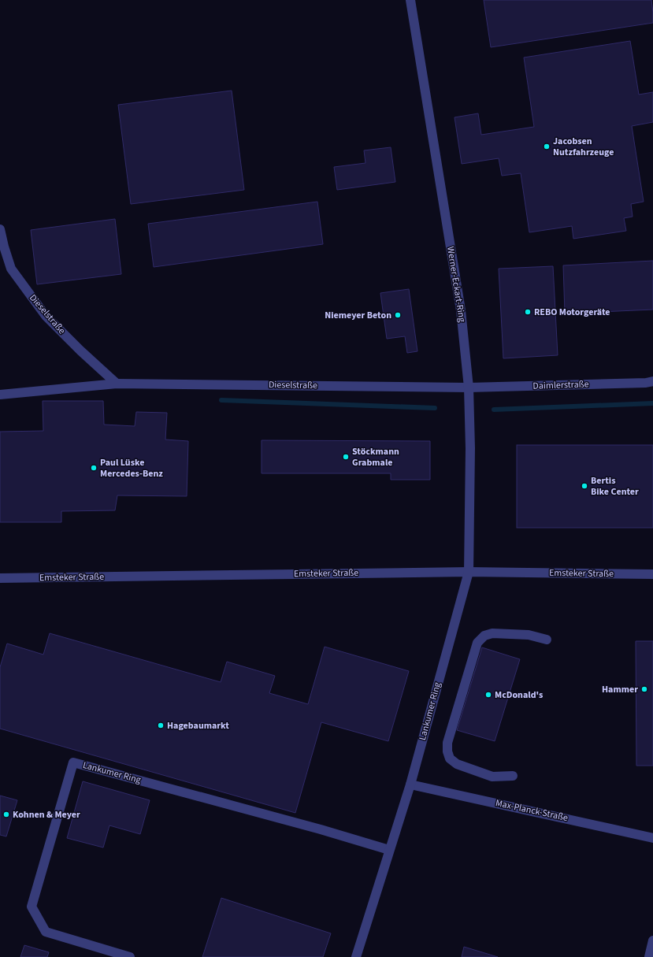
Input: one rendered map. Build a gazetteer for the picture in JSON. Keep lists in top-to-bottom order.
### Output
{
  "streets": {
    "street": [
      "Werner-Eckart-Ring",
      "Dieselstraße",
      "Daimlerstraße",
      "Emsteker Straße",
      "Lankumer Ring",
      "Max-Planck-Straße"
    ]
  },
  "crossings": [
    ["Werner-Eckart-Ring", "Dieselstraße"],
    ["Werner-Eckart-Ring", "Daimlerstraße"],
    ["Werner-Eckart-Ring", "Emsteker Straße"],
    ["Werner-Eckart-Ring", "Lankumer Ring"],
    ["Dieselstraße", "Daimlerstraße"],
    ["Emsteker Straße", "Lankumer Ring"],
    ["Lankumer Ring", "Max-Planck-Straße"]
  ],
  "places": [
    "Jacobsen Nutzfahrzeuge",
    "REBO Motorgeräte",
    "Niemeyer Beton",
    "Stöckmann Grabmale",
    "Paul Lüske Mercedes-Benz",
    "Bertis Bike Center",
    "Hammer",
    "McDonald's",
    "Hagebaumarkt",
    "Kohnen & Meyer"
  ]
}
